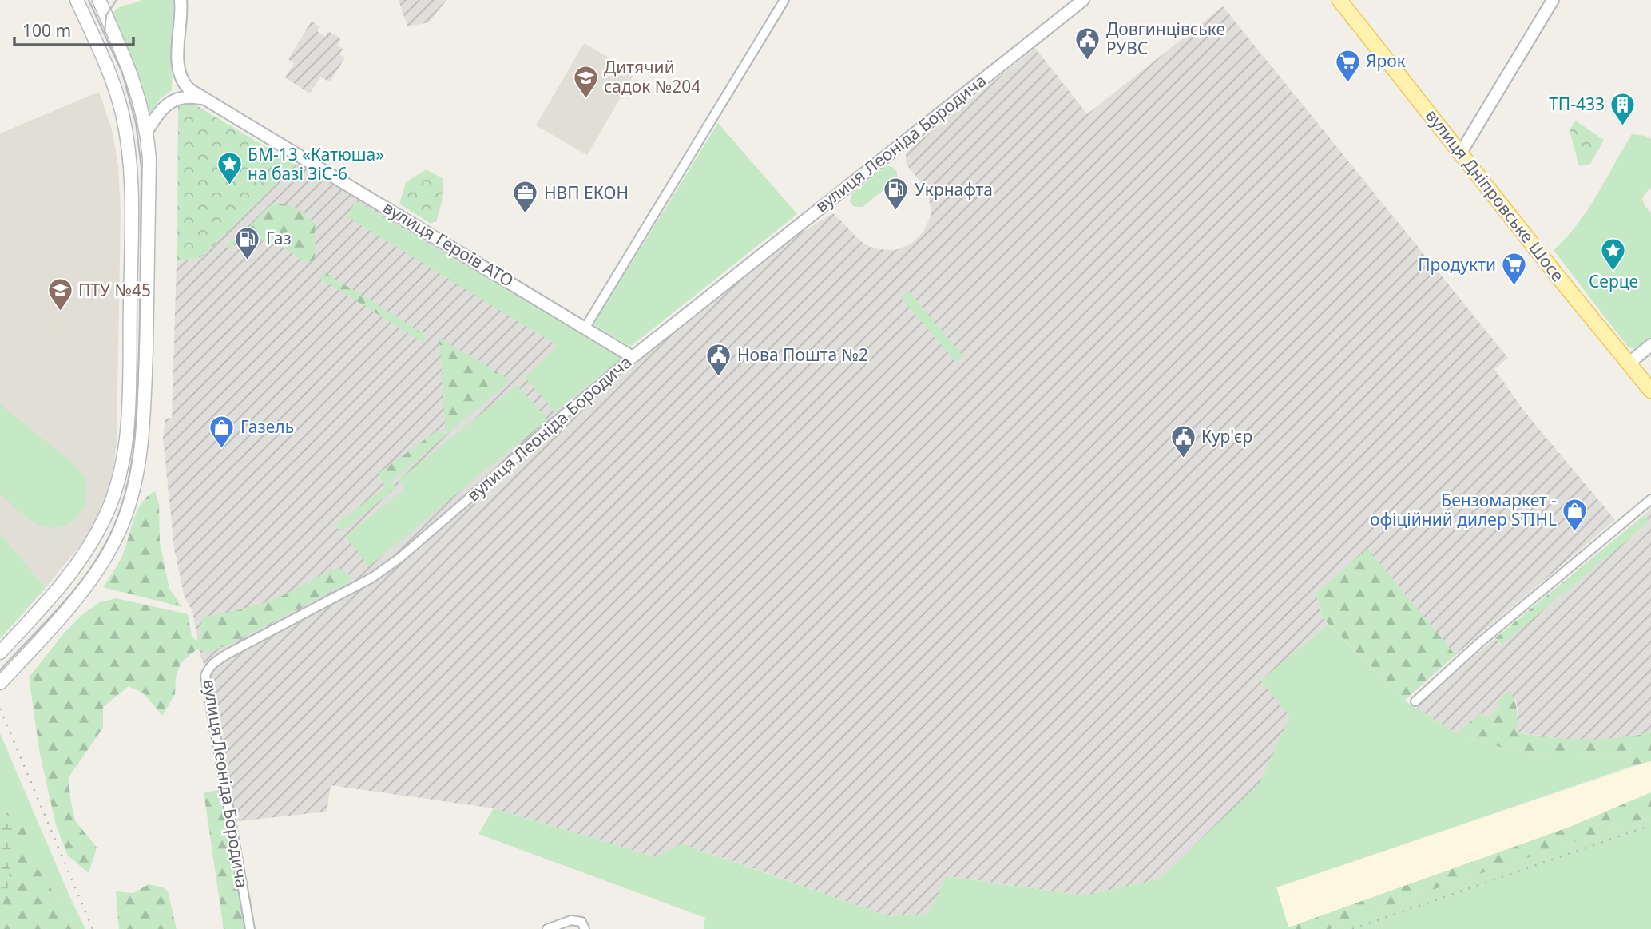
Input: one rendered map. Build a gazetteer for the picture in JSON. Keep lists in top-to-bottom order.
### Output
{
  "streets": {
    "main road": ["вулиця Дніпровське Шосе"],
    "street": ["вулиця Леоніда Бородича", "вулиця Героїв АТО"]
  },
  "crossings": [
    ["вулиця Леоніда Бородича", "вулиця Героїв АТО"]
  ],
  "places": {
    "public building": ["Довгинцівське РУВС", "Нова Пошта №2", "Кур'єр"],
    "supermarket": ["Ярок", "Продукти"],
    "school or university": ["Дитячий садок №204", "ПТУ №45"],
    "building": ["ТП-433"],
    "place": ["БМ-13 «Катюша» на базі ЗіС-6", "Серце"],
    "fuel station": ["Укрнафта", "Газ"],
    "office": ["НВП ЕКОН"],
    "shop": ["Газель", "Бензомаркет - офіційний дилер STIHL"]
  },
  "scale_bar": "100 m"
}
